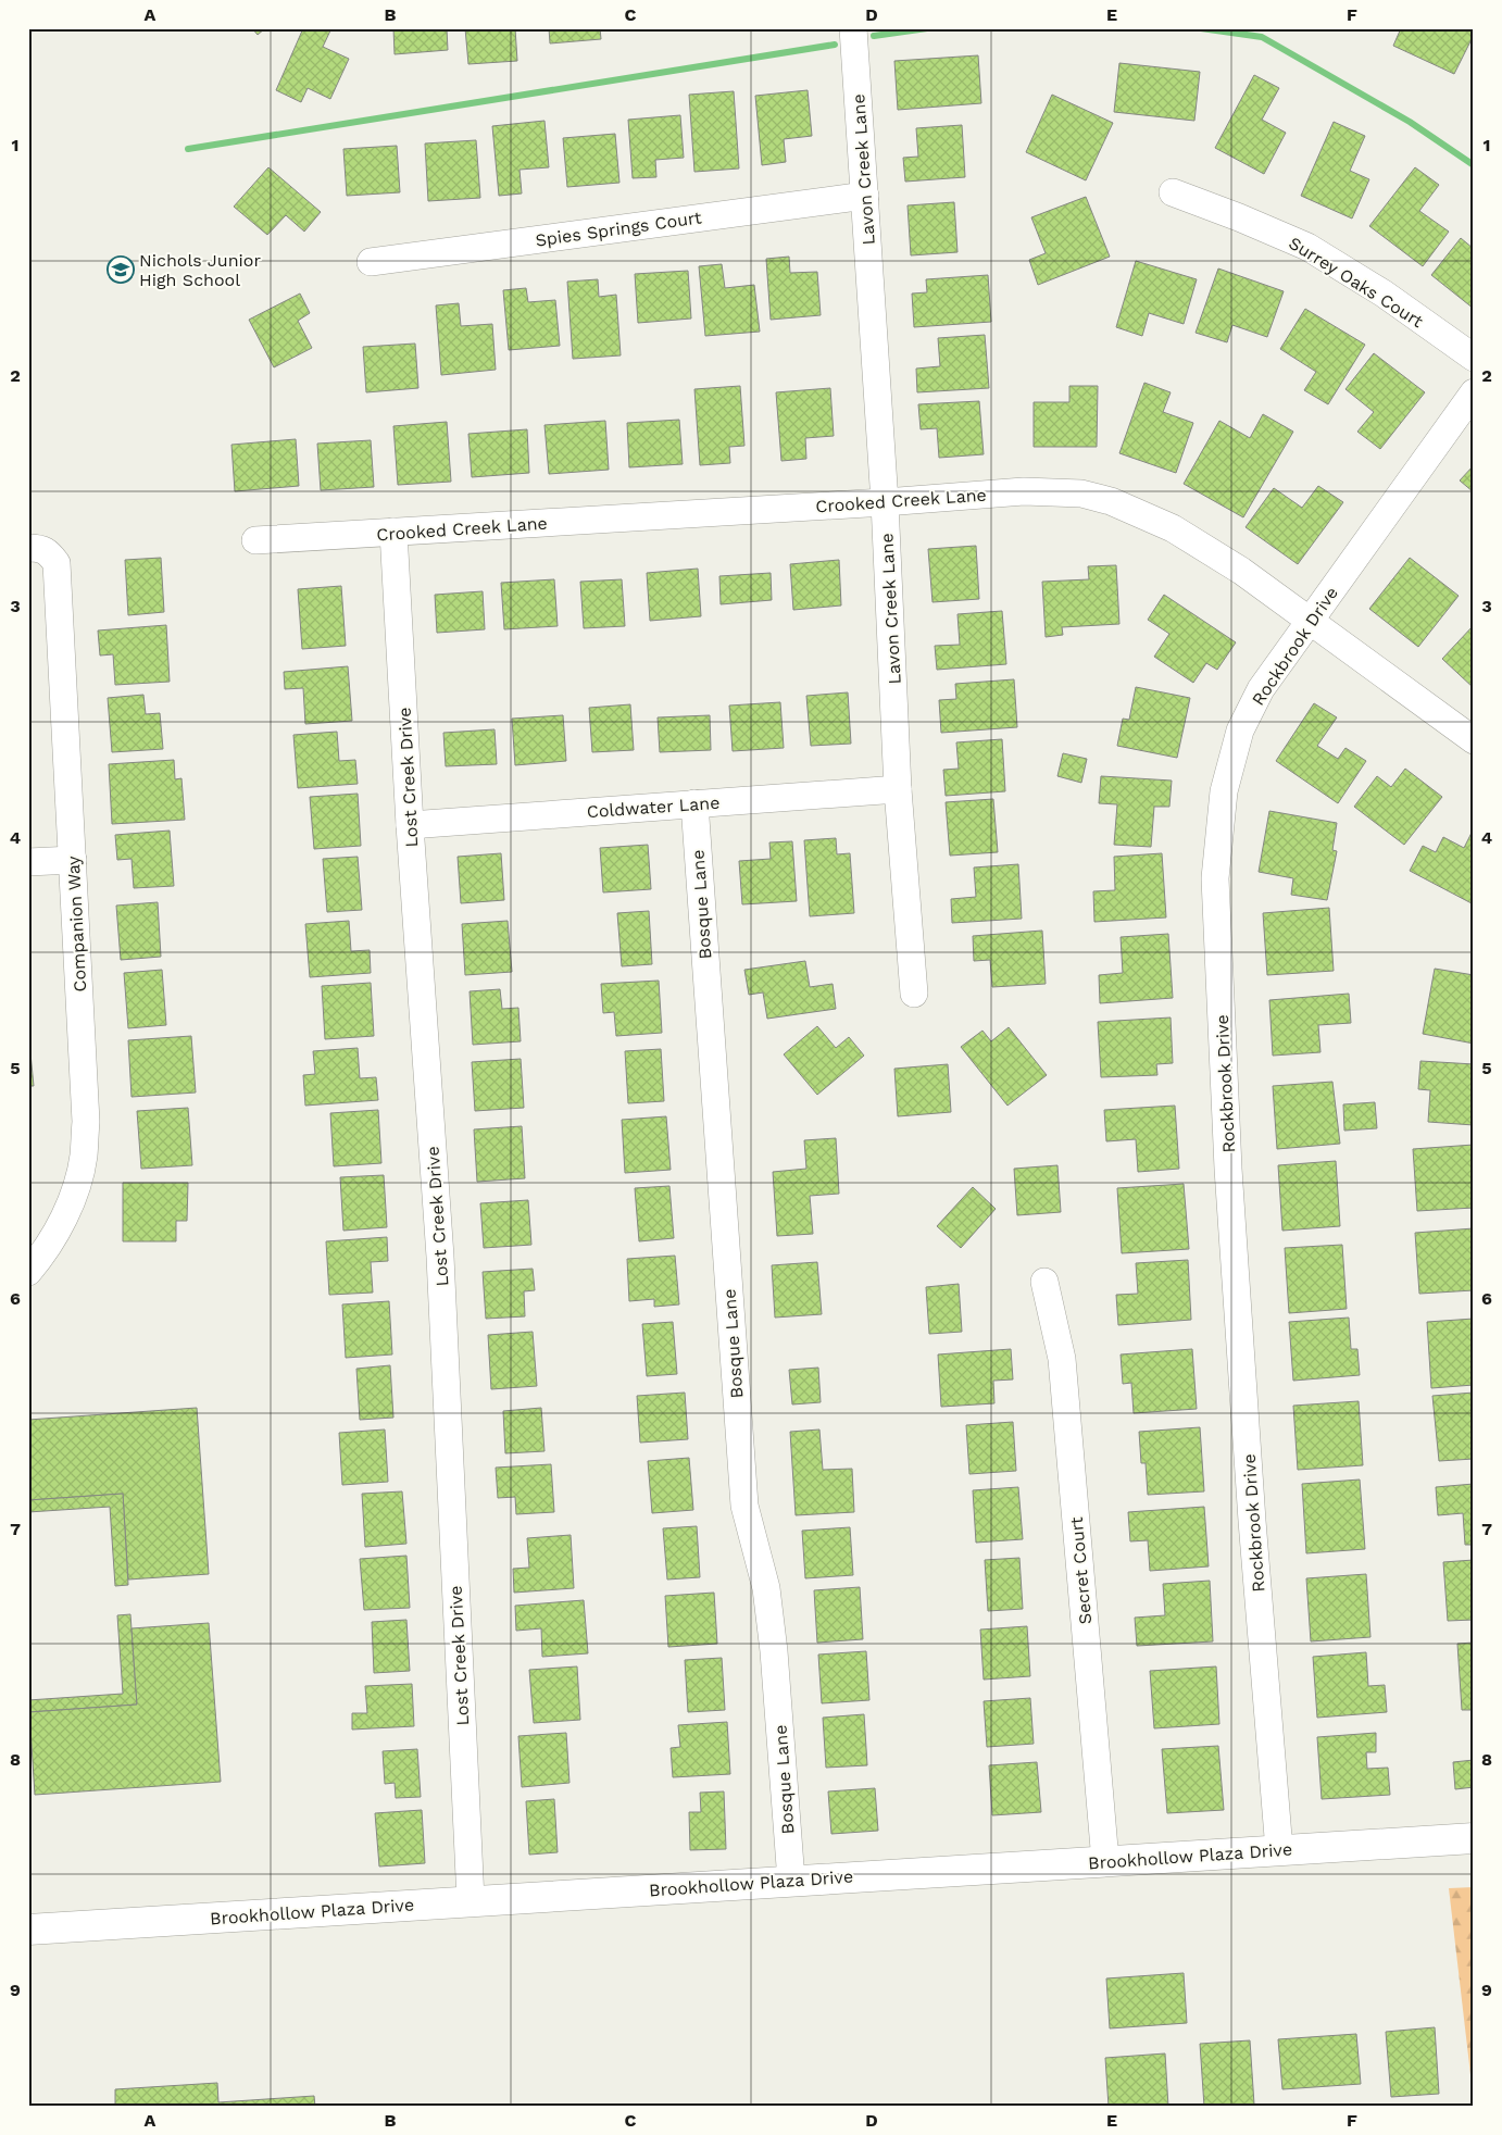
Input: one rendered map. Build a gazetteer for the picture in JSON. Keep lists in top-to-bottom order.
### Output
{
  "streets": {
    "street": [
      "Lavon Creek Lane",
      "Spies Springs Court",
      "Surrey Oaks Court",
      "Crooked Creek Lane",
      "Rockbrook Drive",
      "Lost Creek Drive",
      "Coldwater Lane",
      "Bosque Lane",
      "Companion Way",
      "Secret Court",
      "Brookhollow Plaza Drive"
    ]
  },
  "crossings": [
    ["Lavon Creek Lane", "Spies Springs Court"],
    ["Lavon Creek Lane", "Crooked Creek Lane"],
    ["Lavon Creek Lane", "Coldwater Lane"],
    ["Crooked Creek Lane", "Rockbrook Drive"],
    ["Crooked Creek Lane", "Lost Creek Drive"],
    ["Rockbrook Drive", "Brookhollow Plaza Drive"],
    ["Lost Creek Drive", "Coldwater Lane"],
    ["Lost Creek Drive", "Brookhollow Plaza Drive"],
    ["Coldwater Lane", "Bosque Lane"],
    ["Bosque Lane", "Brookhollow Plaza Drive"],
    ["Secret Court", "Brookhollow Plaza Drive"]
  ],
  "places": {
    "school or university": ["Nichols Junior High School"]
  },
  "grid": {
    "columns": [
      "A",
      "B",
      "C",
      "D",
      "E",
      "F"
    ],
    "rows": [
      "1",
      "2",
      "3",
      "4",
      "5",
      "6",
      "7",
      "8",
      "9"
    ]
  }
}
